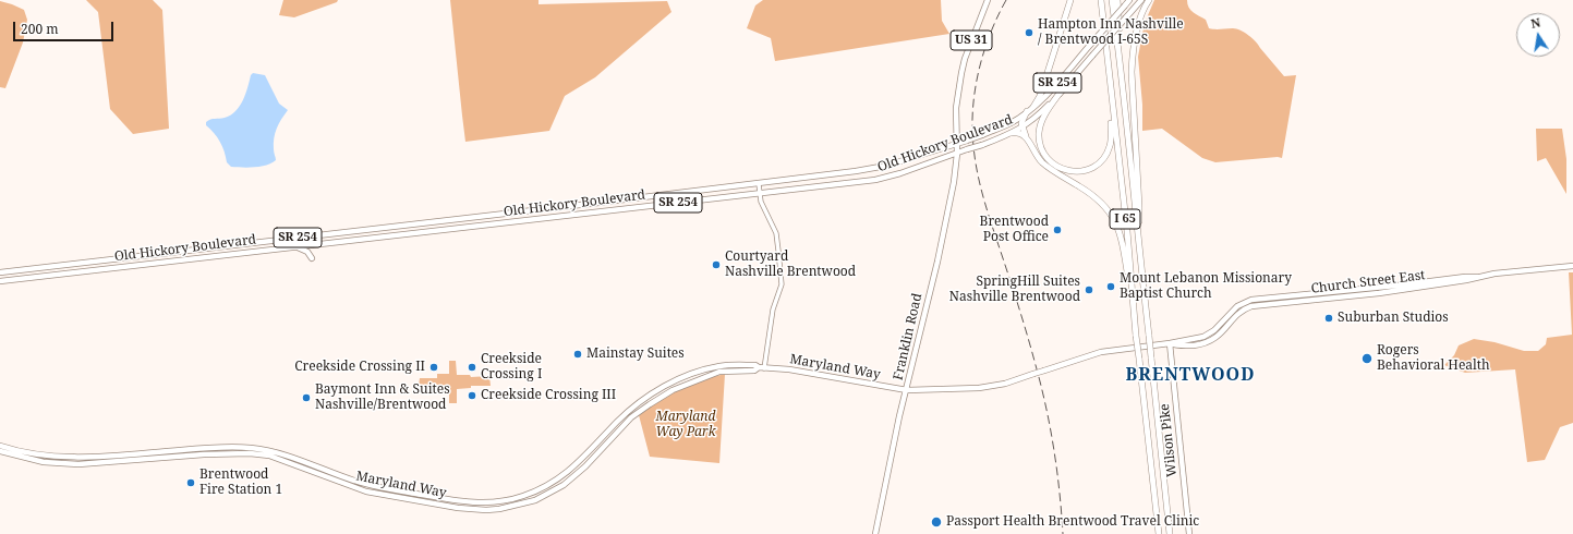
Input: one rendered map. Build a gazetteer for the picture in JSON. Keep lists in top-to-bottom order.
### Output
{
  "streets": {
    "highway": ["I 65"],
    "main road": [
      "US 31",
      "SR 254",
      "Old Hickory Boulevard",
      "Church Street East",
      "Franklin Road",
      "Maryland Way",
      "Wilson Pike"
    ]
  },
  "crossings": [
    ["US 31", "Old Hickory Boulevard"],
    ["US 31", "Franklin Road"],
    ["Old Hickory Boulevard", "Franklin Road"],
    ["Church Street East", "Franklin Road"],
    ["Church Street East", "Maryland Way"],
    ["Church Street East", "Wilson Pike"],
    ["Franklin Road", "Maryland Way"]
  ],
  "districts": ["BRENTWOOD"],
  "parks": ["Maryland Way Park"],
  "places": [
    "Hampton Inn Nashville / Brentwood I-65S",
    "Brentwood Post Office",
    "Courtyard Nashville Brentwood",
    "Mount Lebanon Missionary Baptist Church",
    "SpringHill Suites Nashville Brentwood",
    "Suburban Studios",
    "Mainstay Suites",
    "Rogers Behavioral Health",
    "Creekside Crossing II",
    "Creekside Crossing I",
    "Creekside Crossing III",
    "Baymont Inn & Suites Nashville/Brentwood",
    "Brentwood Fire Station 1",
    "Passport Health Brentwood Travel Clinic"
  ],
  "scale_bar": "200 m",
  "north": "top"
}
